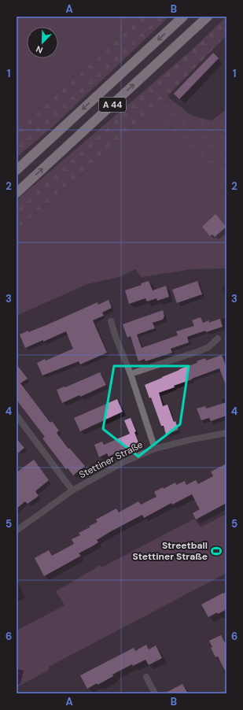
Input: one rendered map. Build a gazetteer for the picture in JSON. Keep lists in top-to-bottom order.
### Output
{
  "streets": {
    "highway": ["A 44"],
    "street": ["Stettiner Straße"]
  },
  "places": {
    "sports": ["Streetball Stettiner Straße"]
  },
  "north": "bottom left",
  "grid": {
    "columns": ["A", "B"],
    "rows": [
      "1",
      "2",
      "3",
      "4",
      "5",
      "6"
    ]
  }
}
